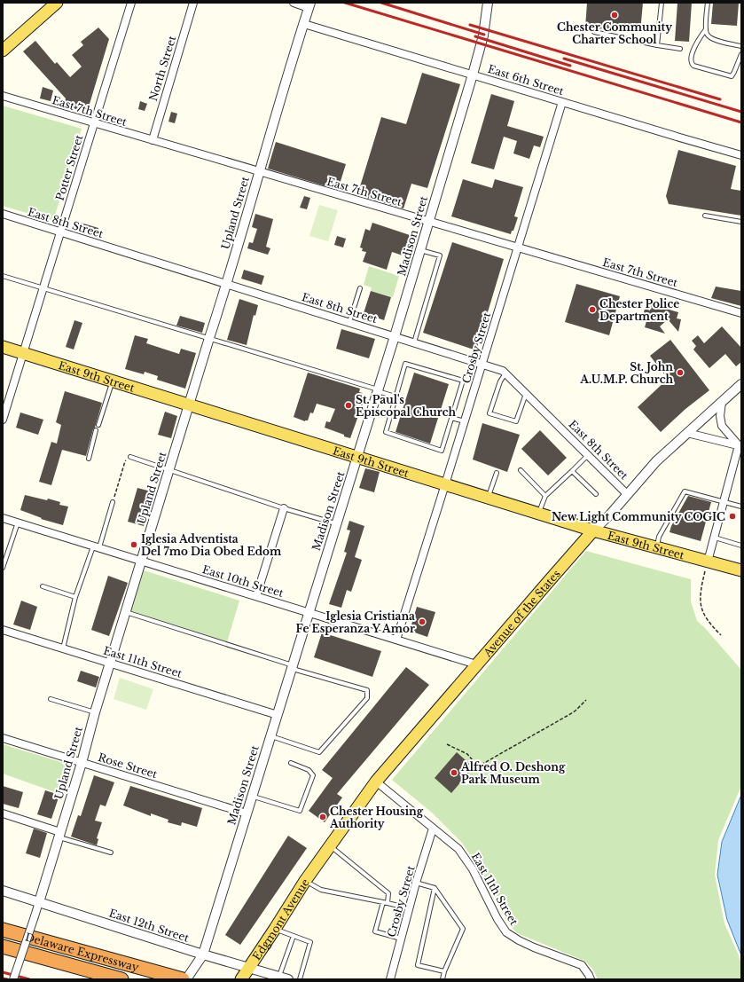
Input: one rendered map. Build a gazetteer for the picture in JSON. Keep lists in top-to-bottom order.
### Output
{
  "streets": {
    "highway": ["Delaware Expressway"],
    "main road": ["East 9th Street", "Avenue of the States", "Edgmont Avenue"],
    "street": [
      "North Street",
      "East 6th Street",
      "East 7th Street",
      "Potter Street",
      "Upland Street",
      "East 8th Street",
      "Madison Street",
      "Crosby Street",
      "East 10th Street",
      "East 11th Street",
      "Rose Street",
      "East 12th Street"
    ]
  },
  "crossings": [
    ["North Street", "East 7th Street"],
    ["East 6th Street", "Upland Street"],
    ["East 6th Street", "Madison Street"],
    ["East 6th Street", "Crosby Street"],
    ["East 7th Street", "Potter Street"],
    ["East 7th Street", "Upland Street"],
    ["East 7th Street", "Madison Street"],
    ["East 7th Street", "Crosby Street"],
    ["Potter Street", "East 8th Street"],
    ["Potter Street", "East 9th Street"],
    ["Upland Street", "East 8th Street"],
    ["Upland Street", "East 9th Street"],
    ["Upland Street", "East 10th Street"],
    ["Upland Street", "East 11th Street"],
    ["Upland Street", "Rose Street"],
    ["Upland Street", "East 12th Street"],
    ["East 8th Street", "Madison Street"],
    ["East 8th Street", "Crosby Street"],
    ["East 8th Street", "Avenue of the States"],
    ["Madison Street", "East 9th Street"],
    ["Madison Street", "East 10th Street"],
    ["Madison Street", "East 11th Street"],
    ["Madison Street", "Rose Street"],
    ["Madison Street", "East 12th Street"],
    ["Madison Street", "Delaware Expressway"],
    ["Crosby Street", "East 9th Street"],
    ["Crosby Street", "East 10th Street"],
    ["Crosby Street", "East 11th Street"],
    ["East 9th Street", "Avenue of the States"],
    ["East 10th Street", "Avenue of the States"],
    ["Avenue of the States", "East 11th Street"],
    ["Avenue of the States", "Edgmont Avenue"],
    ["Edgmont Avenue", "East 12th Street"]
  ],
  "places": [
    "Chester Community Charter School",
    "Chester Police Department",
    "St. John A.U.M.P. Church",
    "St. Paul's Episcopal Church",
    "New Light Community COGIC",
    "Iglesia Adventista Del 7mo Dia Obed Edom",
    "Iglesia Cristiana Fe Esperanza Y Amor",
    "Alfred O. Deshong Park Museum",
    "Chester Housing Authority"
  ]
}
